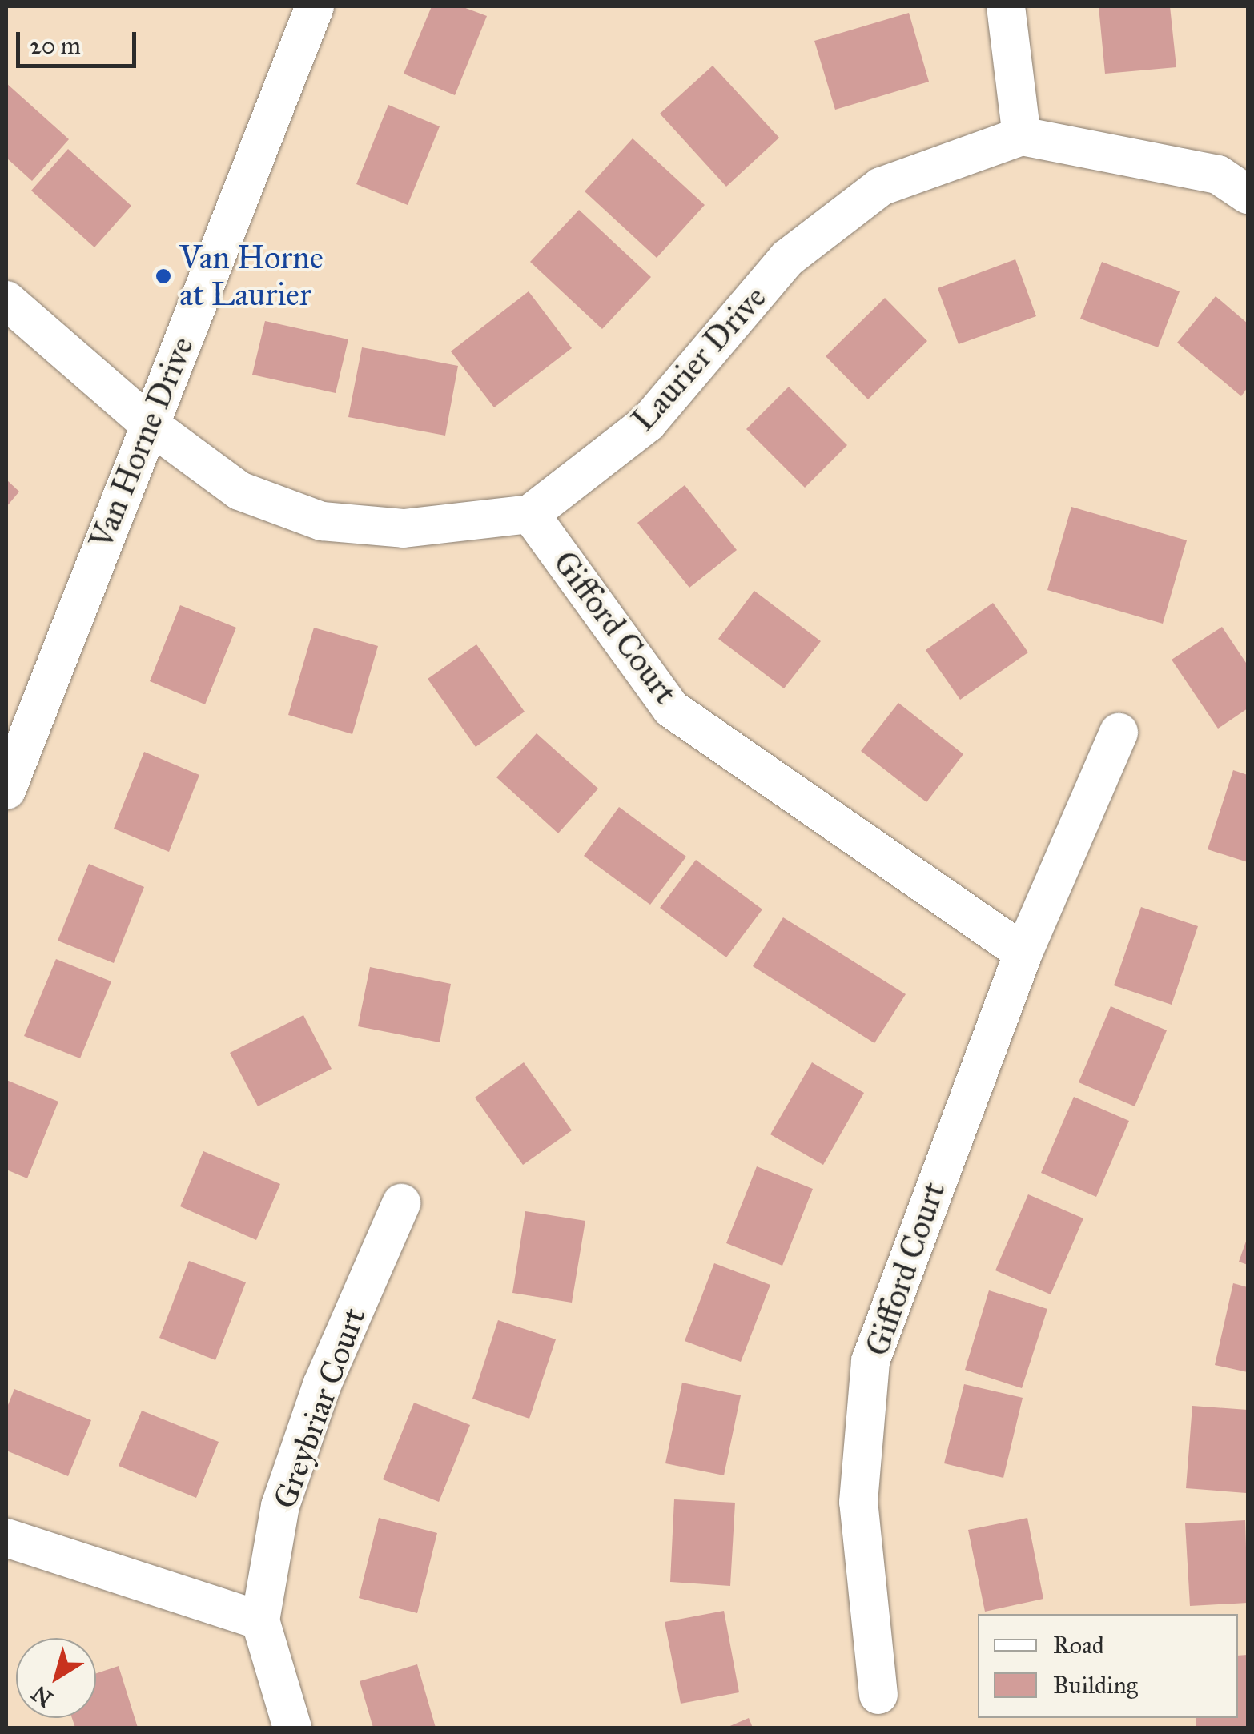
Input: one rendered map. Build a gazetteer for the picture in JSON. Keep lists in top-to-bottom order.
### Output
{
  "streets": {
    "street": [
      "Laurier Drive",
      "Van Horne Drive",
      "Gifford Court",
      "Greybriar Court"
    ]
  },
  "crossings": [
    ["Laurier Drive", "Gifford Court"]
  ],
  "places": ["Van Horne at Laurier"],
  "legend": ["Road", "Building"],
  "scale_bar": "20 m",
  "north": "bottom left"
}
